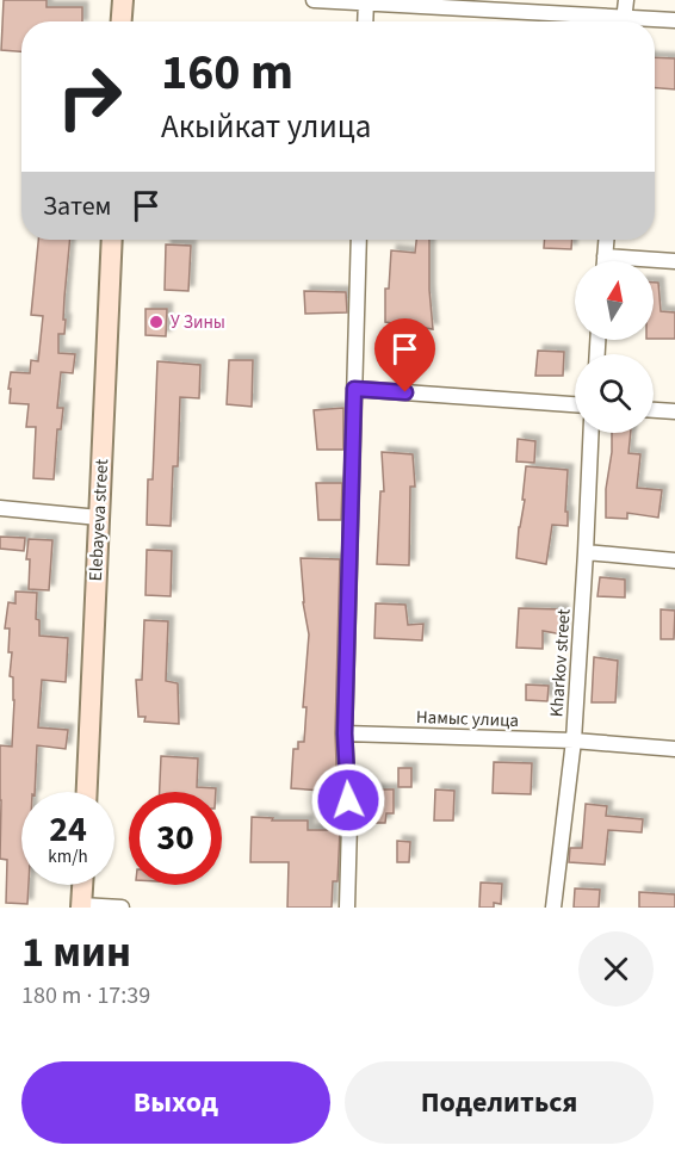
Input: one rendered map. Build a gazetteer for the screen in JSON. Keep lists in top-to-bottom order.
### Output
{
  "streets": {
    "street": ["Elebayeva street", "Kharkov street", "Намыс улица"]
  },
  "crossings": [
    ["Kharkov street", "Намыс улица"]
  ],
  "places": ["У Зины"],
  "north": "top",
  "page": {
    "turn": ["160 m", "Акыйкат улица"],
    "then": "Затем",
    "speed": "24 km/h",
    "limit": "30",
    "heading": ["1 мин", "180 m · 17:39"],
    "buttons": ["Выход", "Поделиться"]
  }
}
